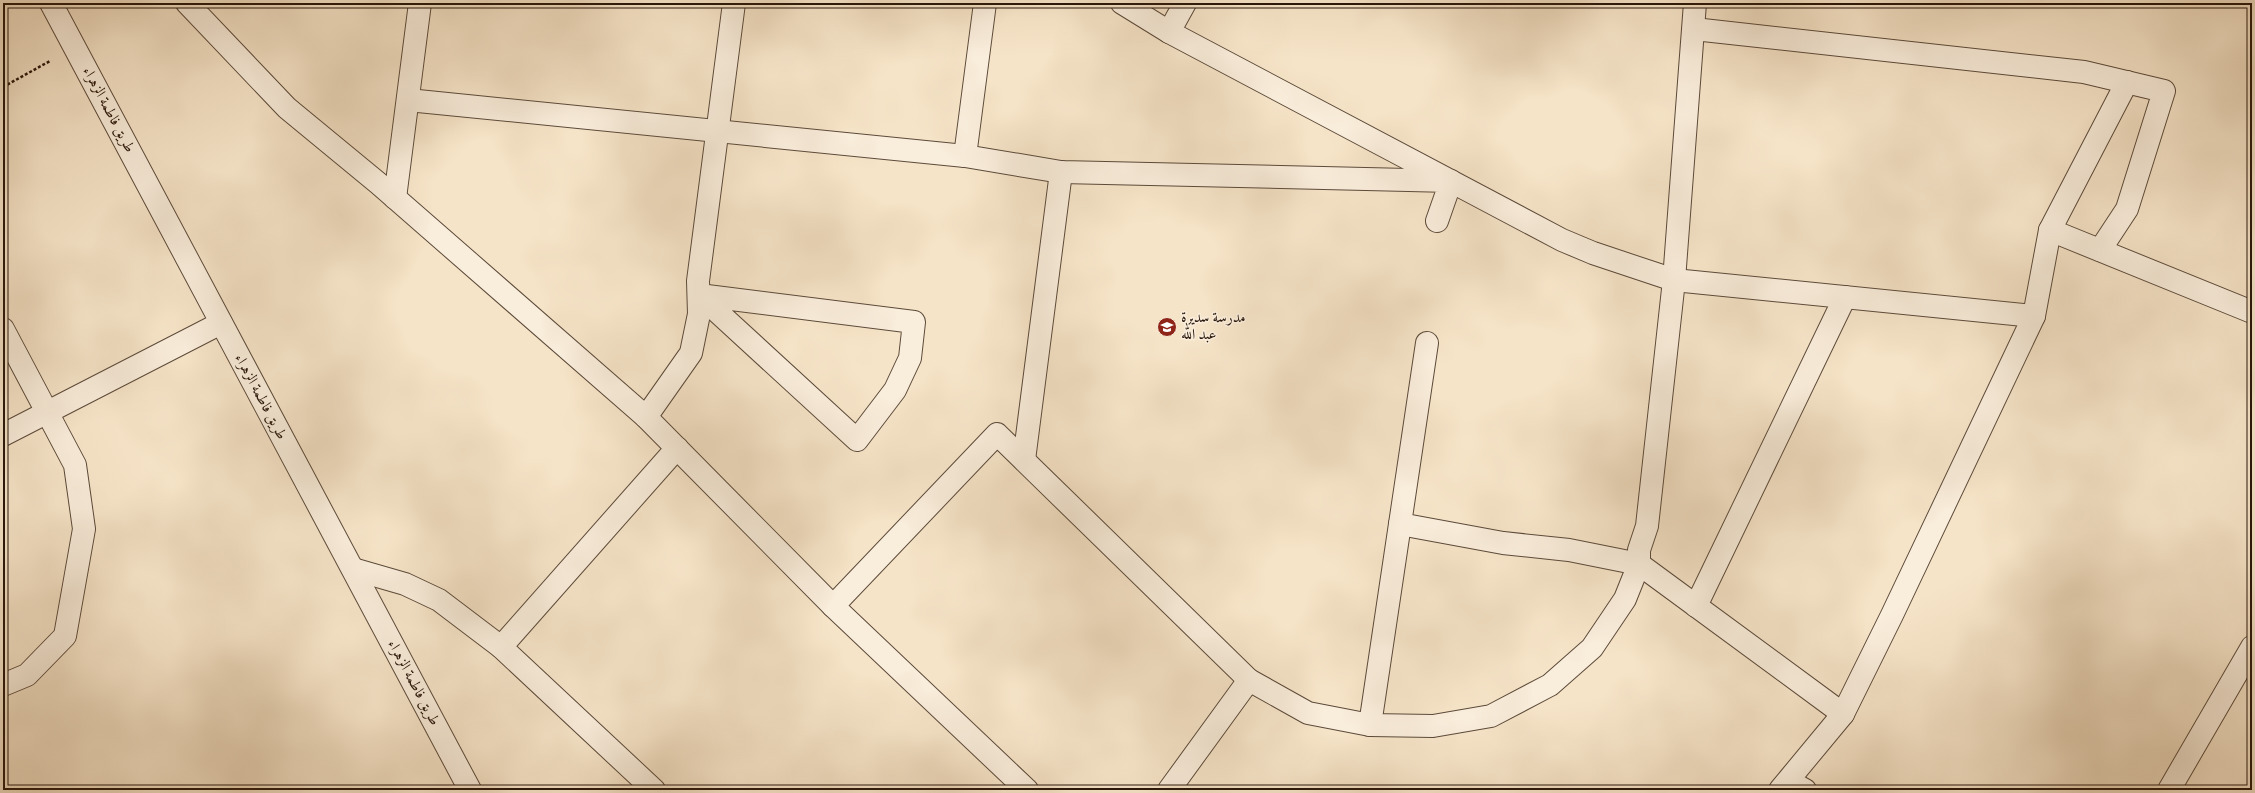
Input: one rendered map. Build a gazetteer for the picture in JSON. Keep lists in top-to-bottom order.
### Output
{
  "streets": {
    "street": ["طريق فاطمة الزهراء"]
  },
  "places": {
    "school or university": ["مدرسة سديرة عبد الله"]
  }
}
